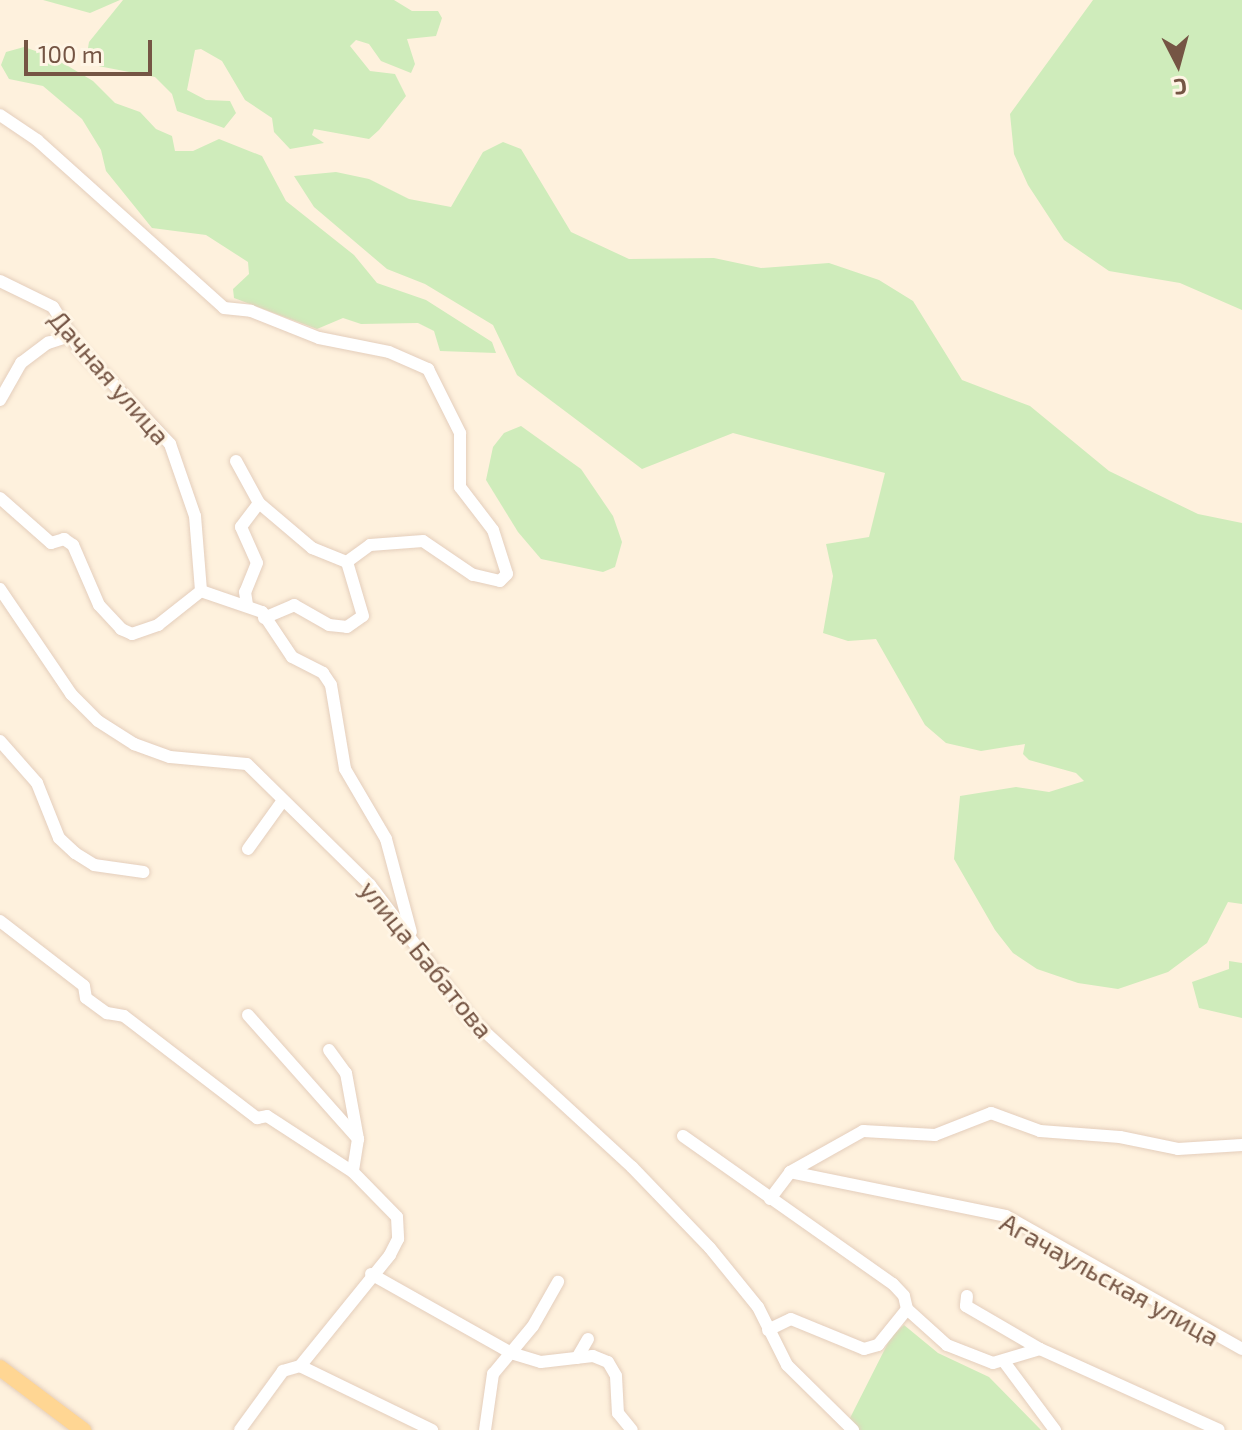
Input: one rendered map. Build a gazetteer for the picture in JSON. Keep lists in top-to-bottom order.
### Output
{
  "streets": {
    "street": ["Дачная улица", "улица Бабатова", "Агачаульская улица"]
  },
  "scale_bar": "100 m",
  "north": "bottom"
}
